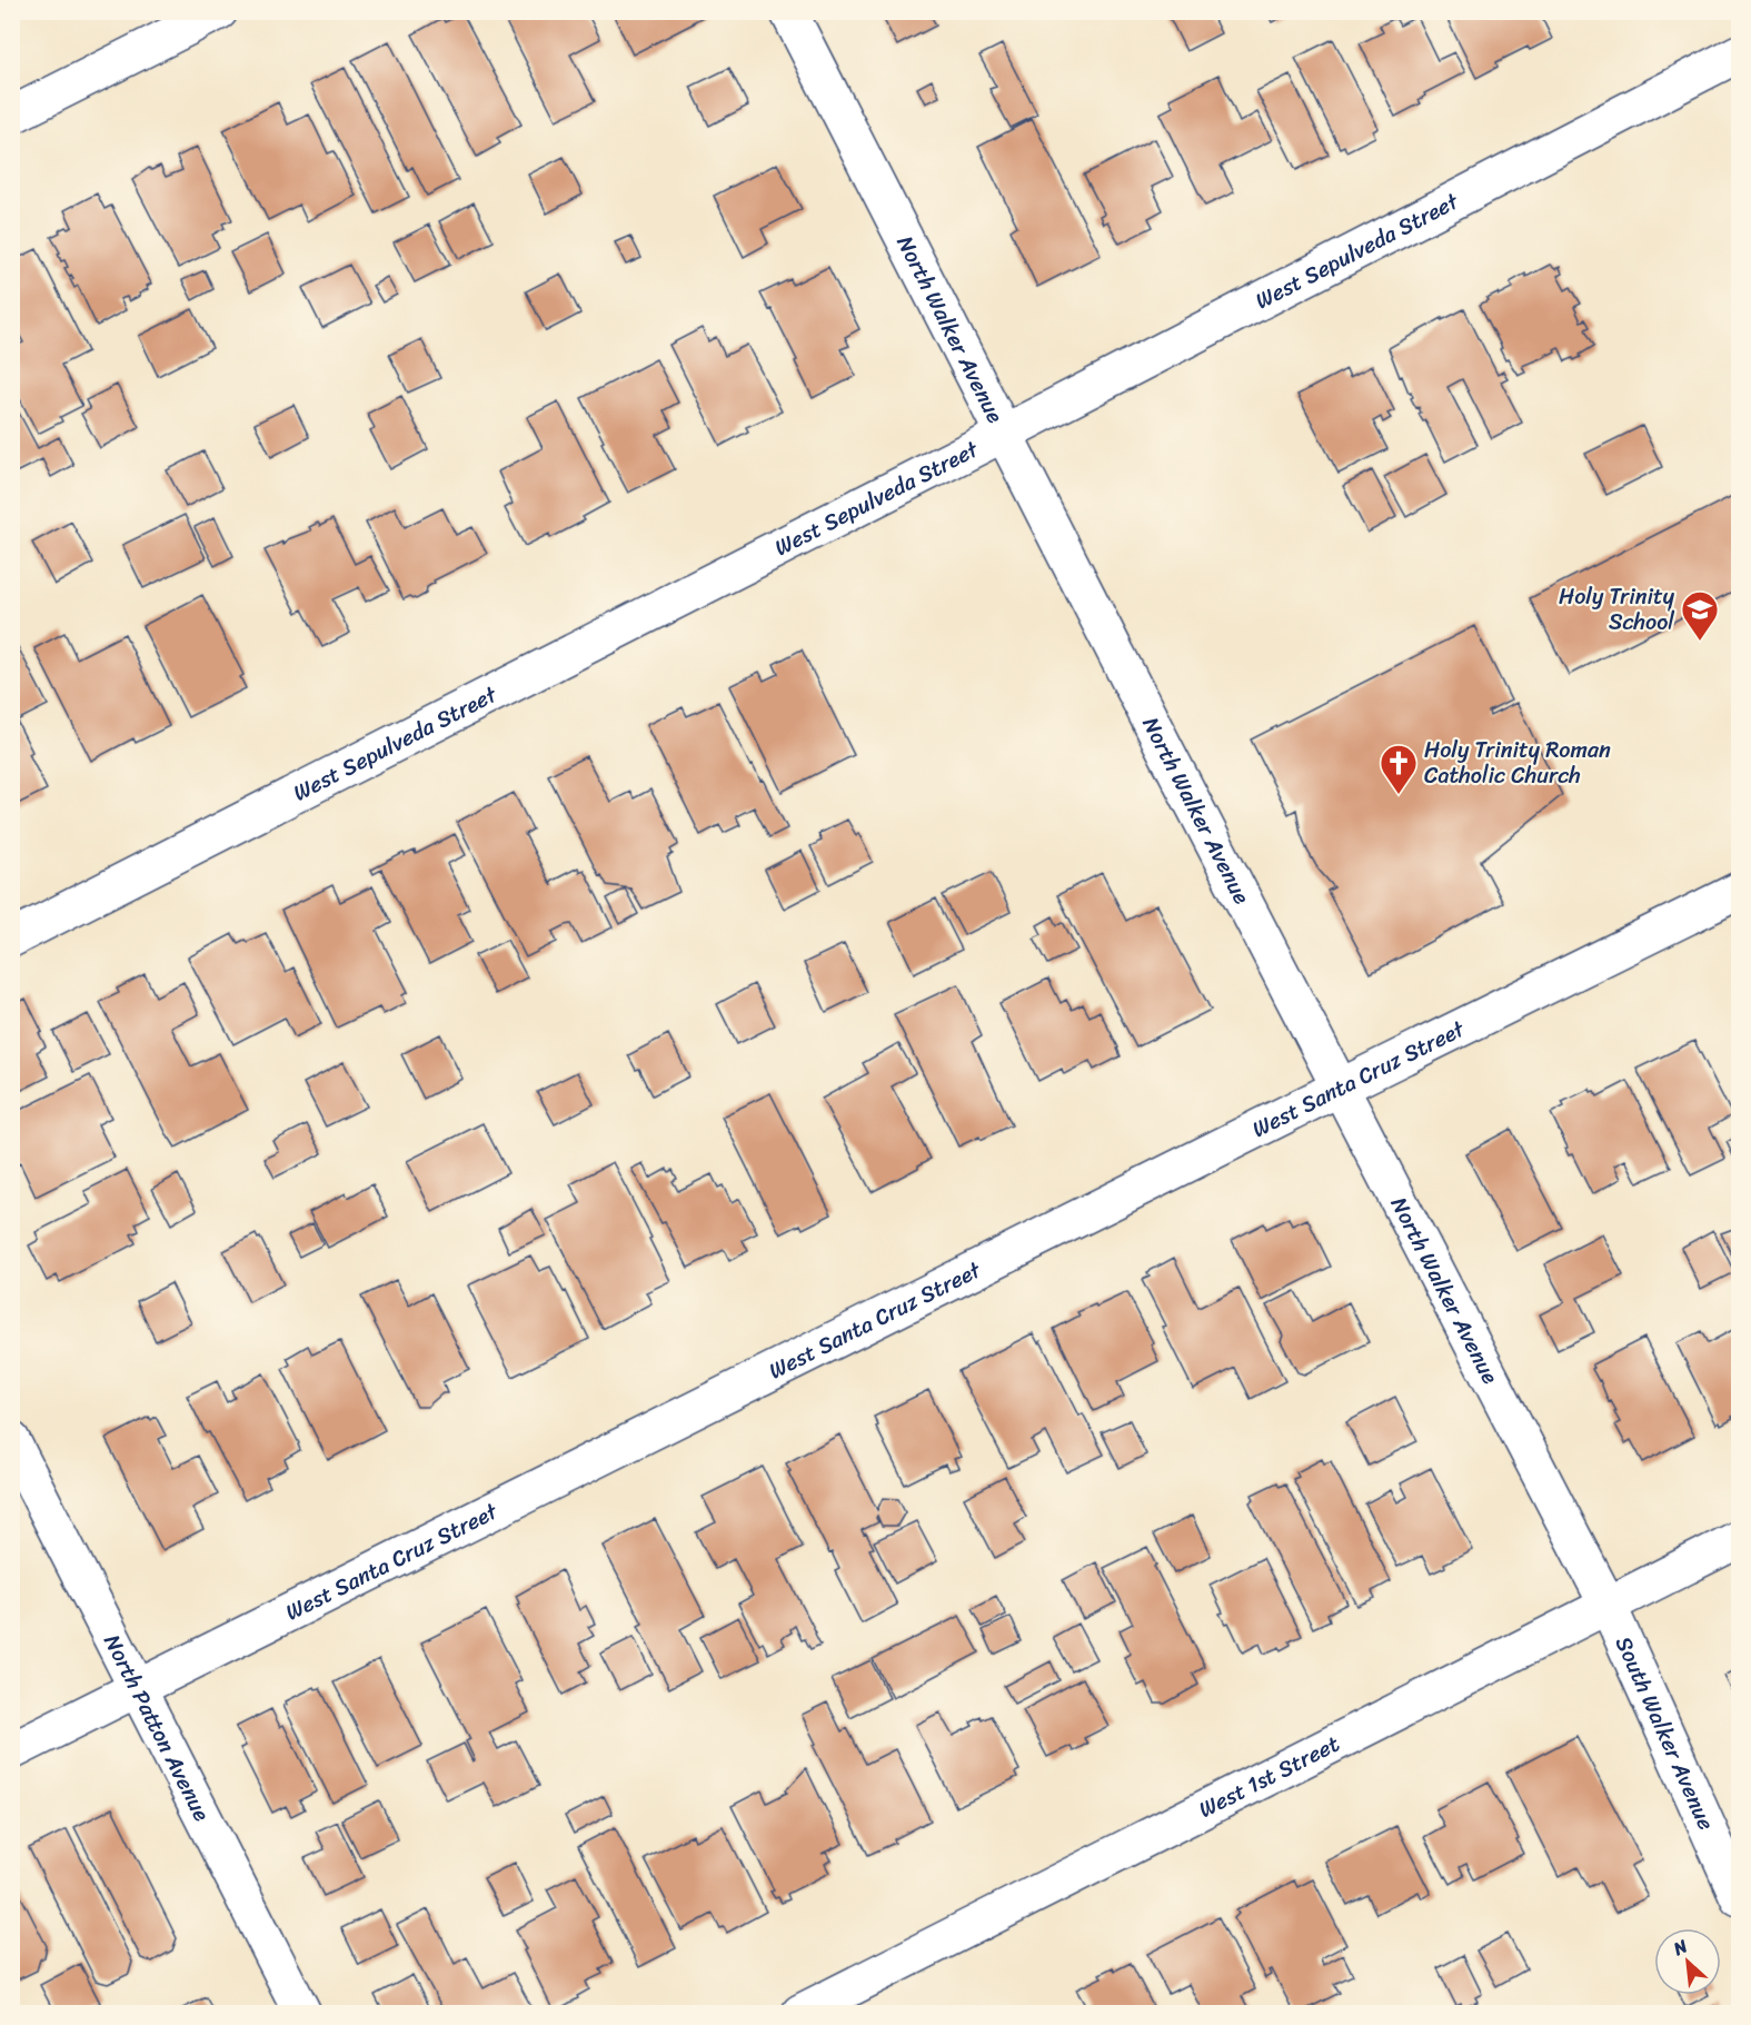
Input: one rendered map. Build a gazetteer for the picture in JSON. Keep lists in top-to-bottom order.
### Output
{
  "streets": {
    "street": [
      "West Sepulveda Street",
      "North Walker Avenue",
      "West Santa Cruz Street",
      "North Patton Avenue",
      "South Walker Avenue",
      "West 1st Street"
    ]
  },
  "crossings": [
    ["West Sepulveda Street", "North Walker Avenue"],
    ["North Walker Avenue", "West Santa Cruz Street"],
    ["North Walker Avenue", "South Walker Avenue"],
    ["North Walker Avenue", "West 1st Street"],
    ["West Santa Cruz Street", "North Patton Avenue"],
    ["South Walker Avenue", "West 1st Street"]
  ],
  "places": {
    "school or university": ["Holy Trinity School"],
    "church": ["Holy Trinity Roman Catholic Church"]
  },
  "north": "top left"
}
